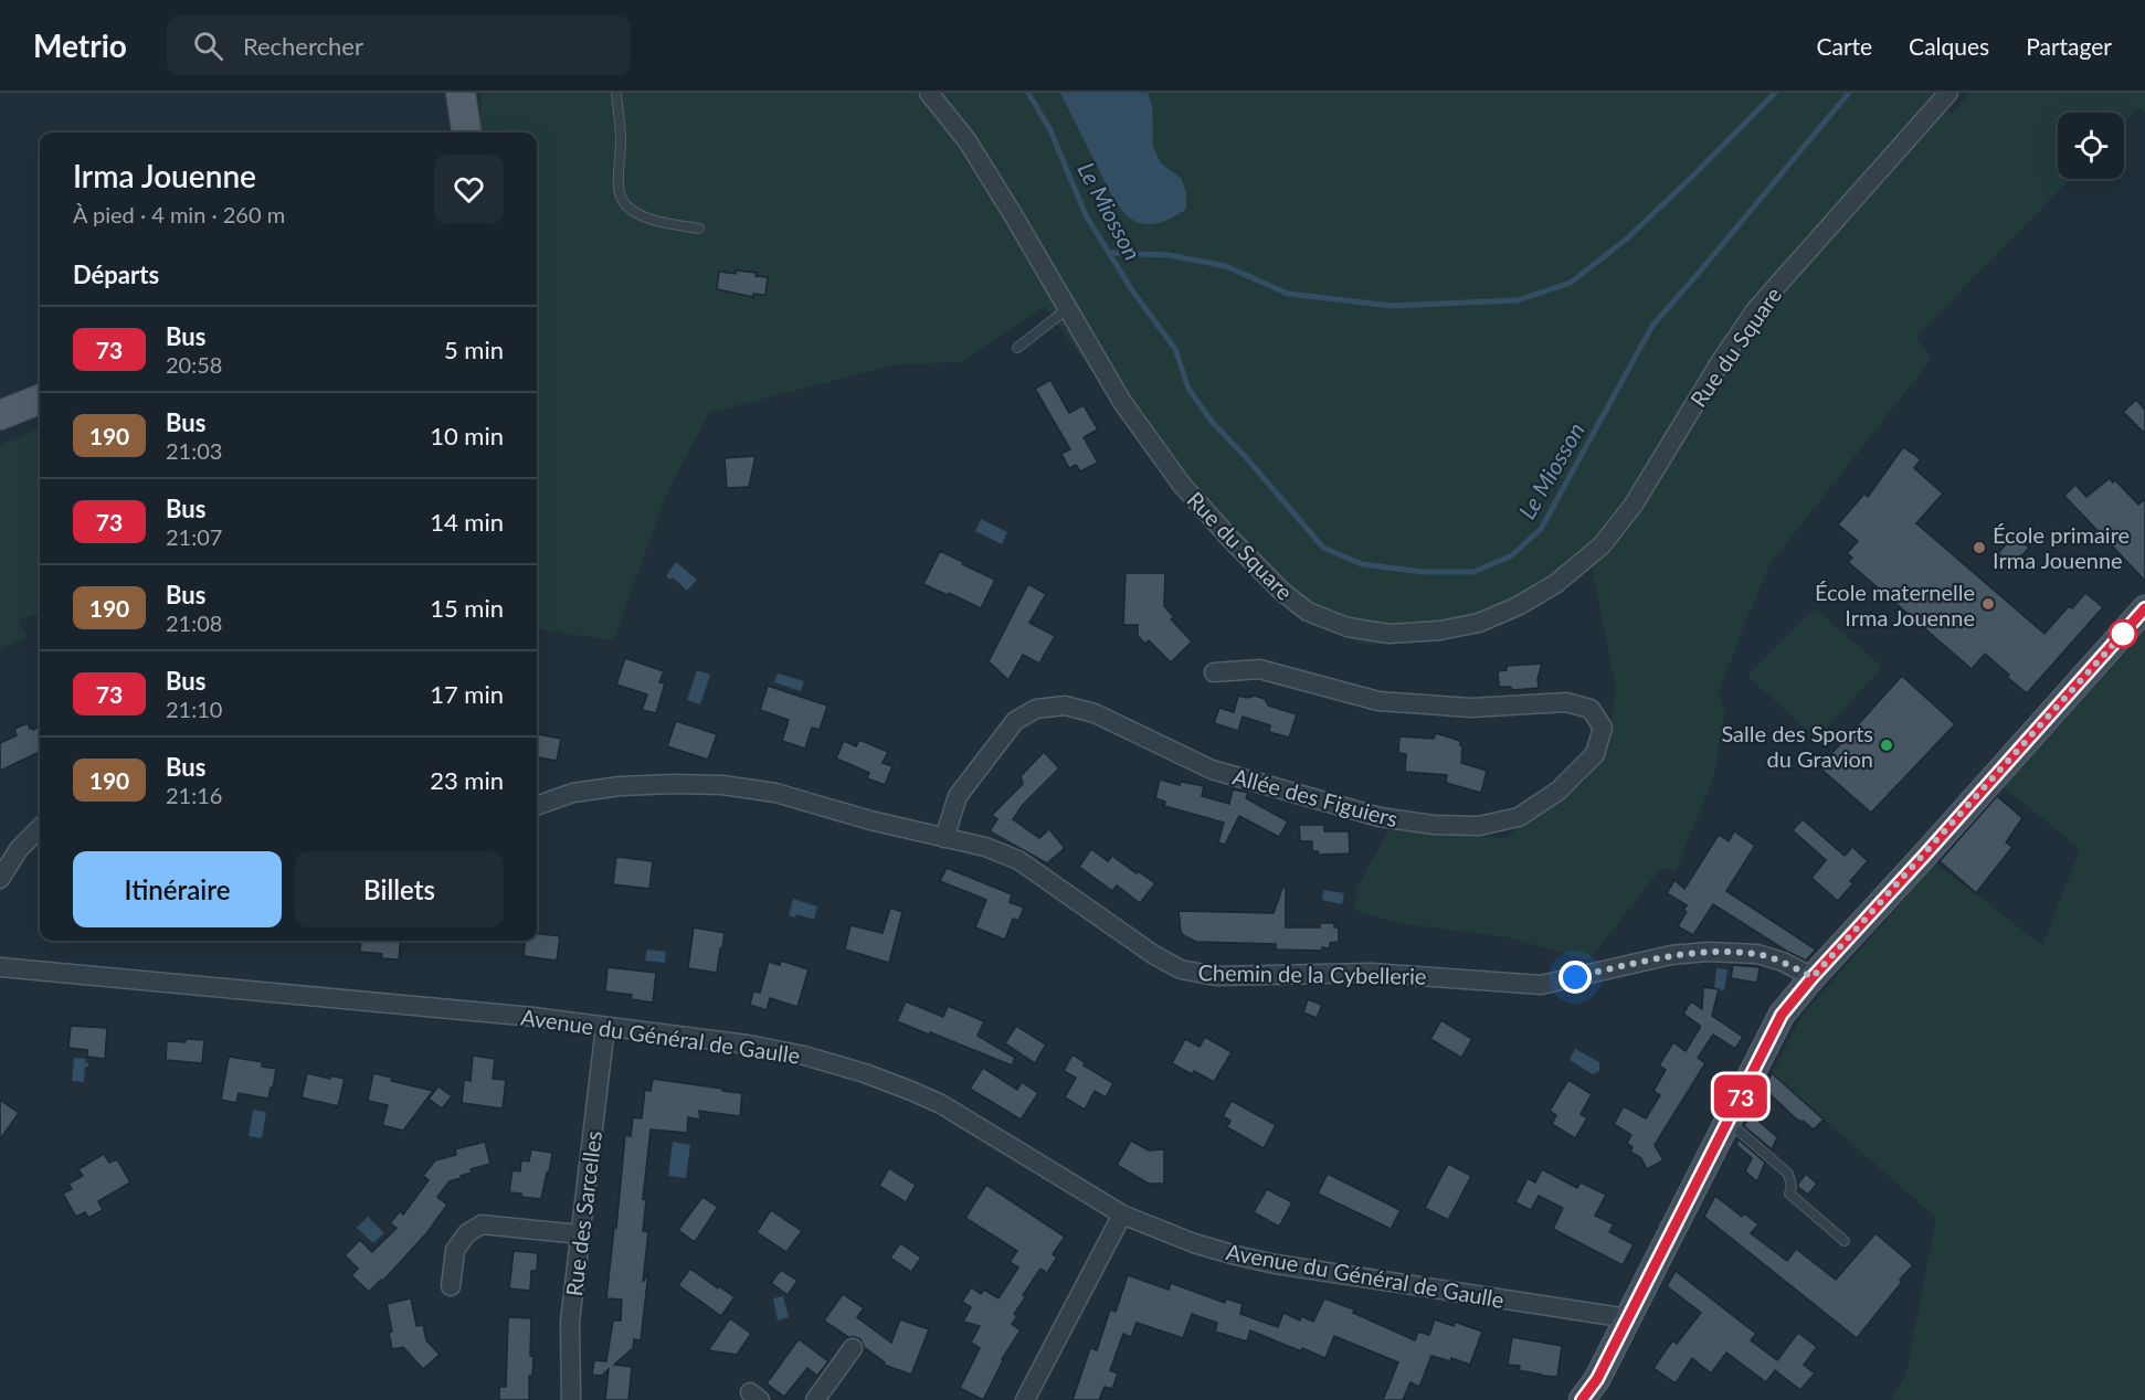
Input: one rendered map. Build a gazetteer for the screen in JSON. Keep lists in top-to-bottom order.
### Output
{
  "streets": {
    "street": [
      "Rue du Square",
      "Allée des Figuiers",
      "Chemin de la Cybellerie",
      "Avenue du Général de Gaulle",
      "Rue des Sarcelles"
    ]
  },
  "crossings": [
    ["Allée des Figuiers", "Chemin de la Cybellerie"],
    ["Avenue du Général de Gaulle", "Rue des Sarcelles"]
  ],
  "water": ["Le Miosson"],
  "places": ["École primaire Irma Jouenne", "École maternelle Irma Jouenne", "Salle des Sports du Gravion"],
  "lines": ["bus line 73"],
  "page": {
    "header": "Metrio",
    "search": "Rechercher",
    "nav": ["Carte", "Calques", "Partager"],
    "on_map": "73",
    "heading": [
      ["Irma Jouenne", "À pied · 4 min · 260 m"],
      "Départs"
    ],
    "list": [
      {
        "mark": "73",
        "name": "Bus",
        "note": "20:58",
        "value": "5 min"
      },
      {
        "mark": "190",
        "name": "Bus",
        "note": "21:03",
        "value": "10 min"
      },
      {
        "mark": "73",
        "name": "Bus",
        "note": "21:07",
        "value": "14 min"
      },
      {
        "mark": "190",
        "name": "Bus",
        "note": "21:08",
        "value": "15 min"
      },
      {
        "mark": "73",
        "name": "Bus",
        "note": "21:10",
        "value": "17 min"
      },
      {
        "mark": "190",
        "name": "Bus",
        "note": "21:16",
        "value": "23 min"
      }
    ],
    "buttons": ["Itinéraire", "Billets"]
  }
}
